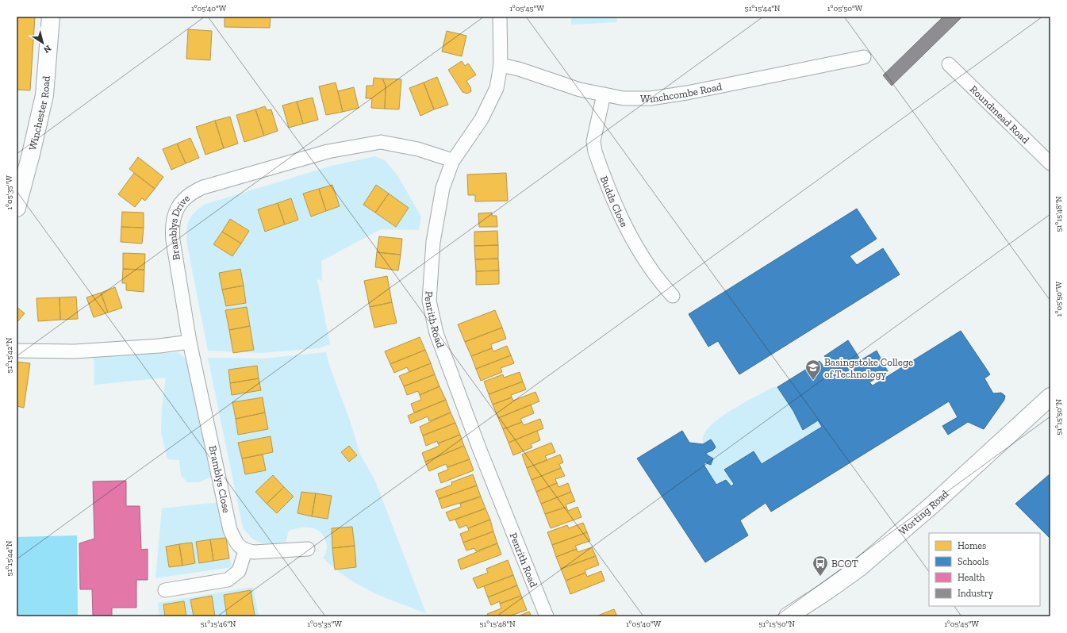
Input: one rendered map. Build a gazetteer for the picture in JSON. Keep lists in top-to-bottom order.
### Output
{
  "streets": {
    "street": [
      "Winchcombe Road",
      "Winchester Road",
      "Roundmead Road",
      "Budds Close",
      "Bramblys Drive",
      "Penrith Road",
      "Bramblys Close",
      "Worting Road"
    ]
  },
  "crossings": [
    ["Winchcombe Road", "Budds Close"],
    ["Winchcombe Road", "Penrith Road"],
    ["Bramblys Drive", "Penrith Road"],
    ["Bramblys Drive", "Bramblys Close"]
  ],
  "places": {
    "school or university": ["Basingstoke College of Technology"],
    "bus stop": ["BCOT"]
  },
  "legend": [
    "Homes",
    "Schools",
    "Health",
    "Industry"
  ],
  "north": "bottom right",
  "coordinates": [
    "1°05'40\"W",
    "1°05'45\"W",
    "51°15'44\"N",
    "1°05'50\"W",
    "1°05'35\"W",
    "51°15'48\"N",
    "51°15'42\"N",
    "51°15'50\"N",
    "51°15'46\"N"
  ]
}
